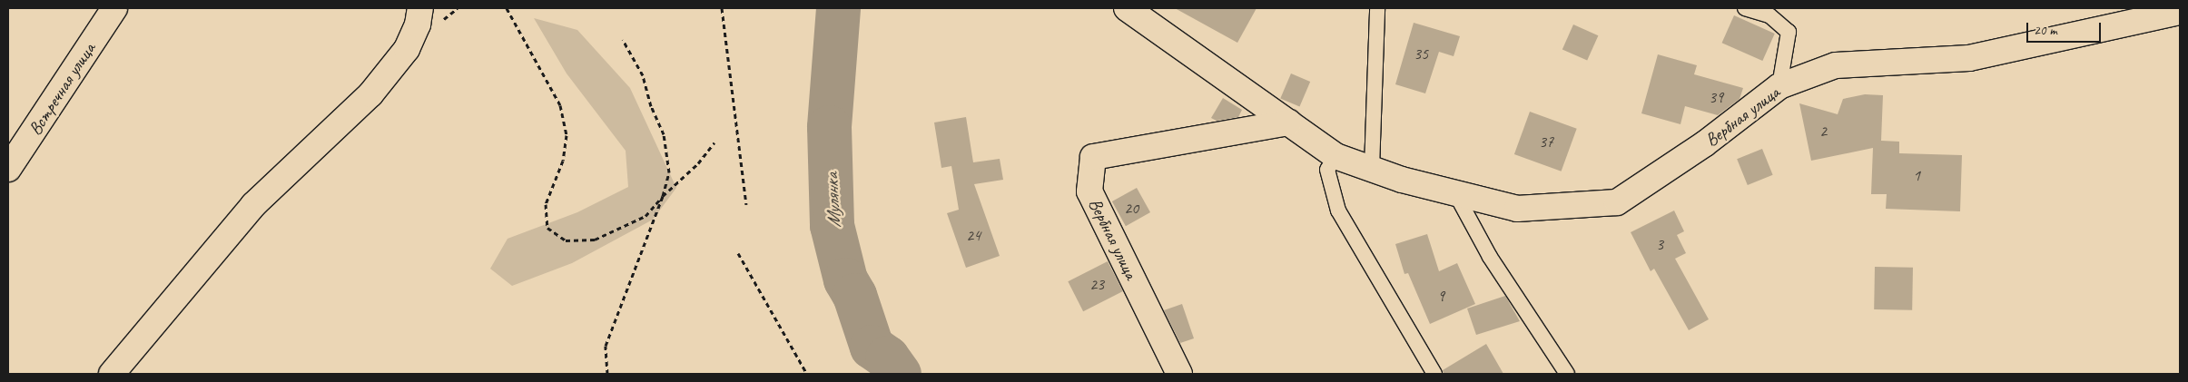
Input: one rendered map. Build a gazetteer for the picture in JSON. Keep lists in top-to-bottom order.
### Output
{
  "streets": {
    "street": ["Встречная улица", "Вербная улица"]
  },
  "water": ["Мулянка"],
  "house_numbers": [
    "35",
    "39",
    "2",
    "37",
    "1",
    "20",
    "24",
    "3",
    "23",
    "9"
  ],
  "scale_bar": "20 m"
}
